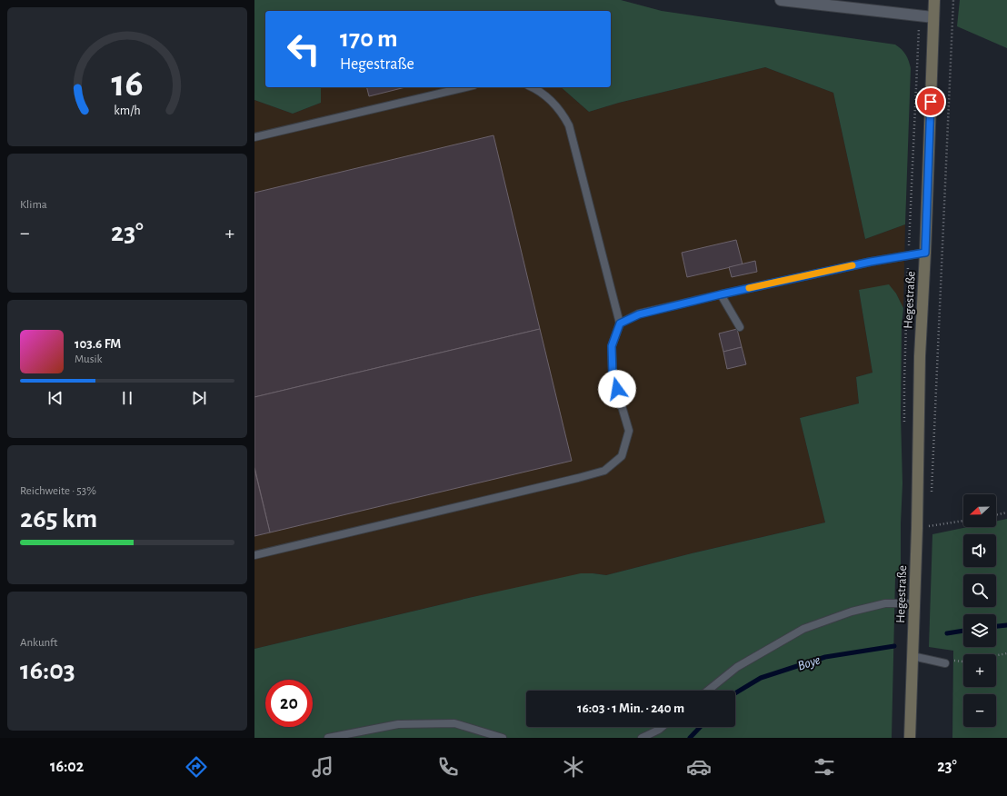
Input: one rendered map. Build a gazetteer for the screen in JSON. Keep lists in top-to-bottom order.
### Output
{
  "streets": {
    "street": ["Hegestraße"]
  },
  "water": ["Boye"],
  "north": "left",
  "page": {
    "turn": ["170 m", "Hegestraße"],
    "tile": [
      "Klima",
      ["Reichweite · 53%", "265 km"],
      ["Ankunft", "16:03"]
    ],
    "heat": ["−", "23°", "+"],
    "song": ["103.6 FM", "Musik"],
    "map_buttons": ["+", "−"],
    "limit": "20",
    "trip": "16:03 · 1 Min. · 240 m",
    "tabs": ["16:02", "23°"],
    "gauge": ["16", "km/h"]
  }
}
